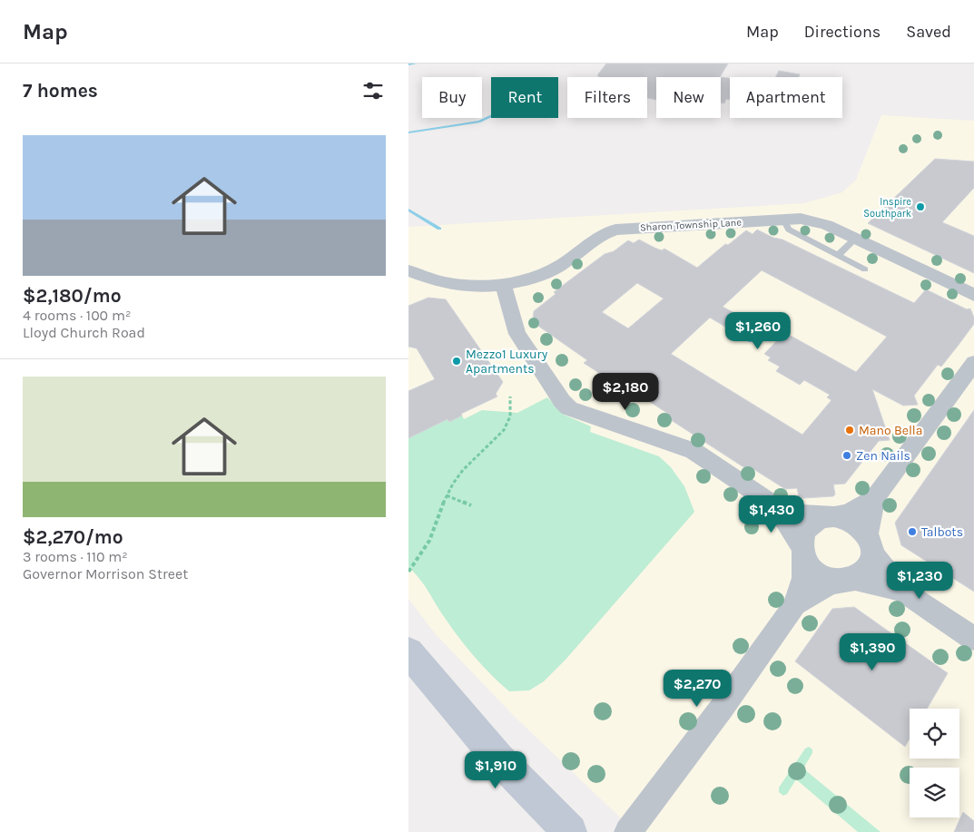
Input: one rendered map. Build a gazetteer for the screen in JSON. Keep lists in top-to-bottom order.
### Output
{
  "streets": {
    "street": ["Sharon Township Lane"]
  },
  "places": [
    "Inspire Southpark",
    "Mezzo1 Luxury Apartments",
    "Mano Bella",
    "Zen Nails",
    "Talbots"
  ],
  "page": {
    "header": "Map",
    "nav": ["Map", "Directions", "Saved"],
    "heading": "7 homes",
    "chip": [
      "Buy",
      "Rent",
      "Filters",
      "New",
      "Apartment"
    ],
    "list": [
      {
        "name": "$2,180/mo",
        "note": "4 rooms · 100 m² · Lloyd Church Road"
      },
      {
        "name": "$2,270/mo",
        "note": "3 rooms · 110 m² · Governor Morrison Street"
      }
    ],
    "price": [
      "$1,260",
      "$2,180",
      "$1,430",
      "$1,230",
      "$1,390",
      "$2,270",
      "$1,910"
    ]
  }
}
